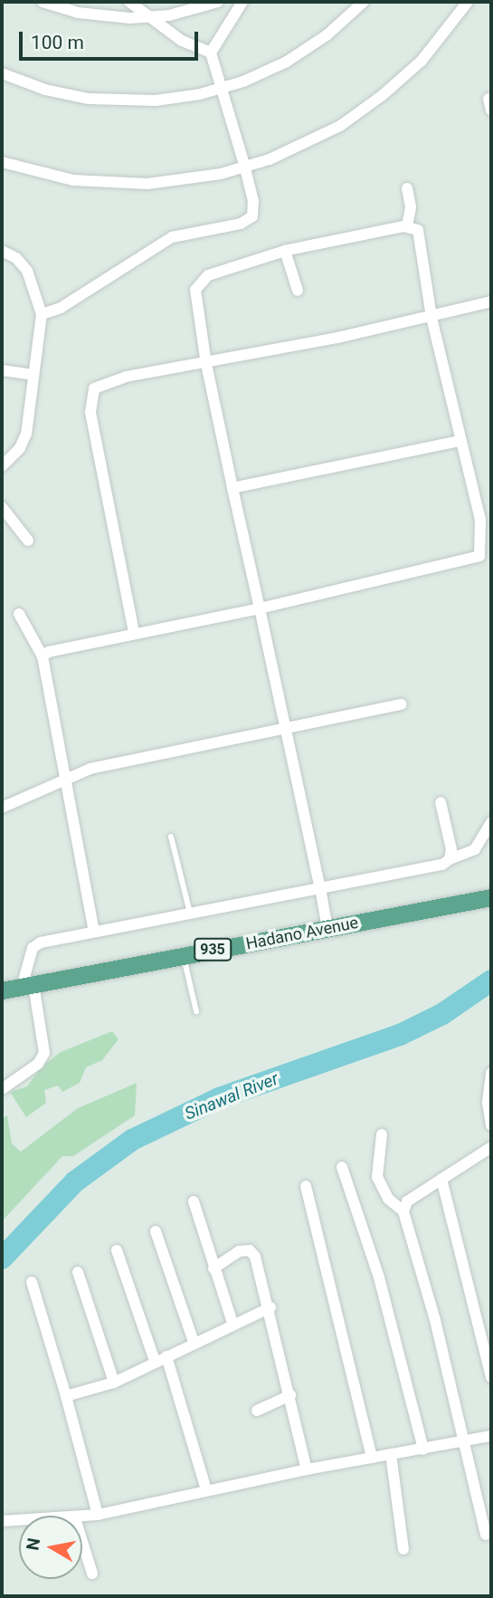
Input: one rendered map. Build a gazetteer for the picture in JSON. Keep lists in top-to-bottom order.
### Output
{
  "streets": {
    "main road": ["Hadano Avenue", "935"]
  },
  "water": ["Sinawal River"],
  "scale_bar": "100 m",
  "north": "left"
}
